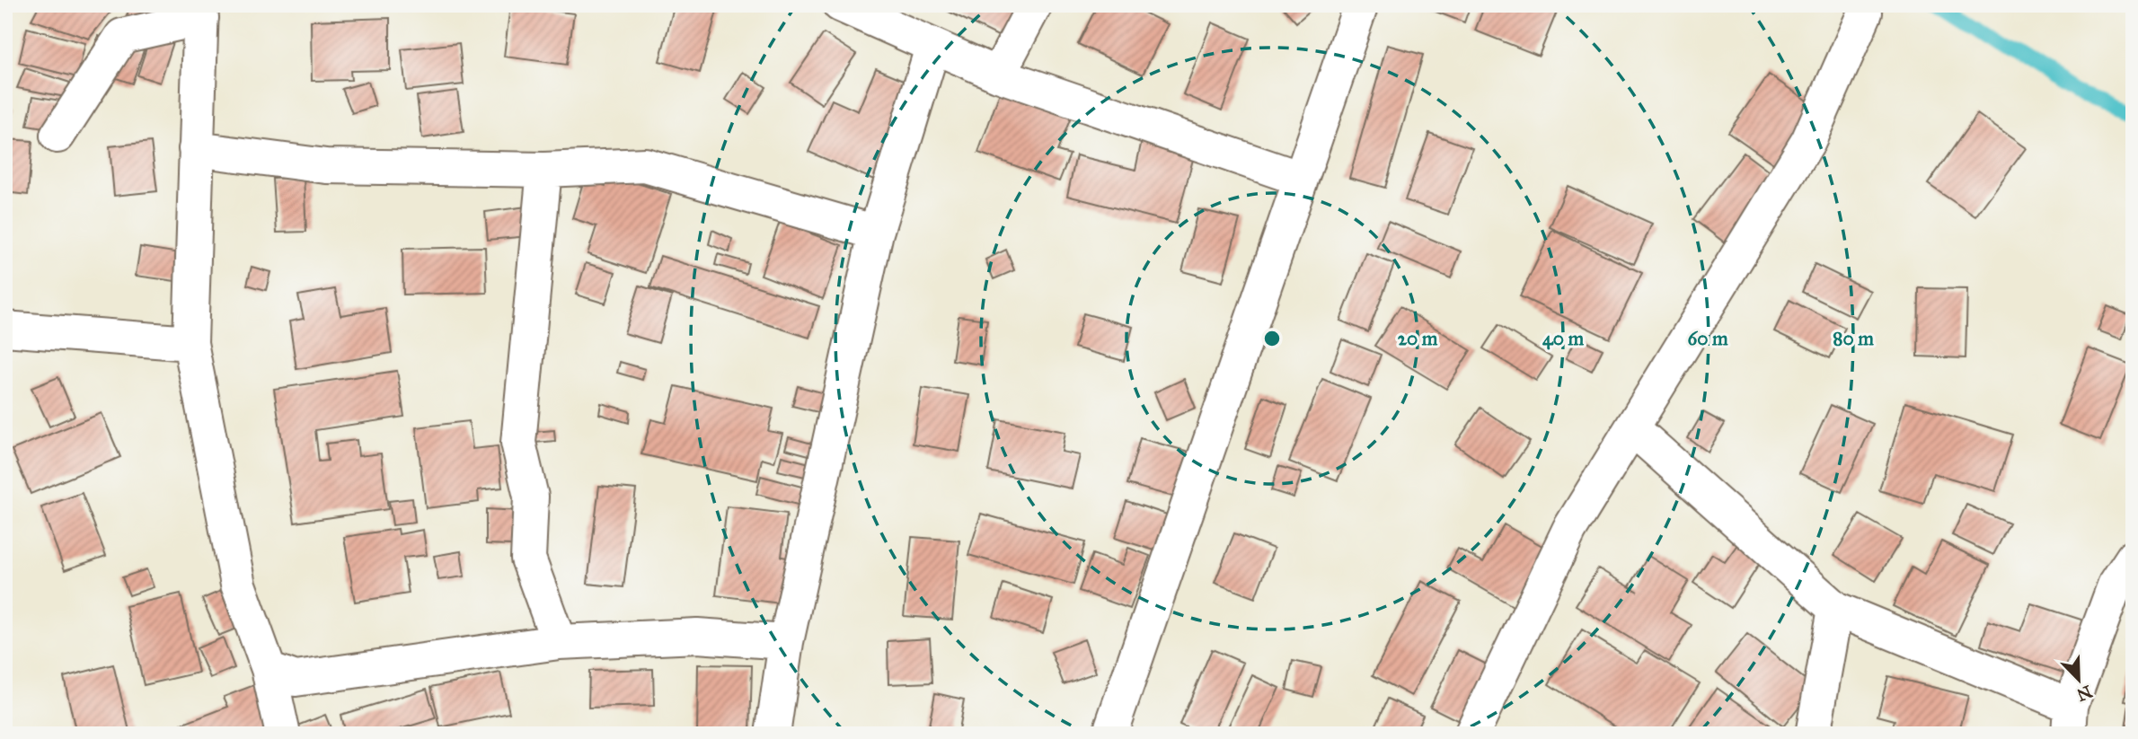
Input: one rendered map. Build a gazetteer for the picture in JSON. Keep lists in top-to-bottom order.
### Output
{
  "north": "bottom right",
  "rings": [
    "20 m",
    "40 m",
    "60 m",
    "80 m"
  ]
}
